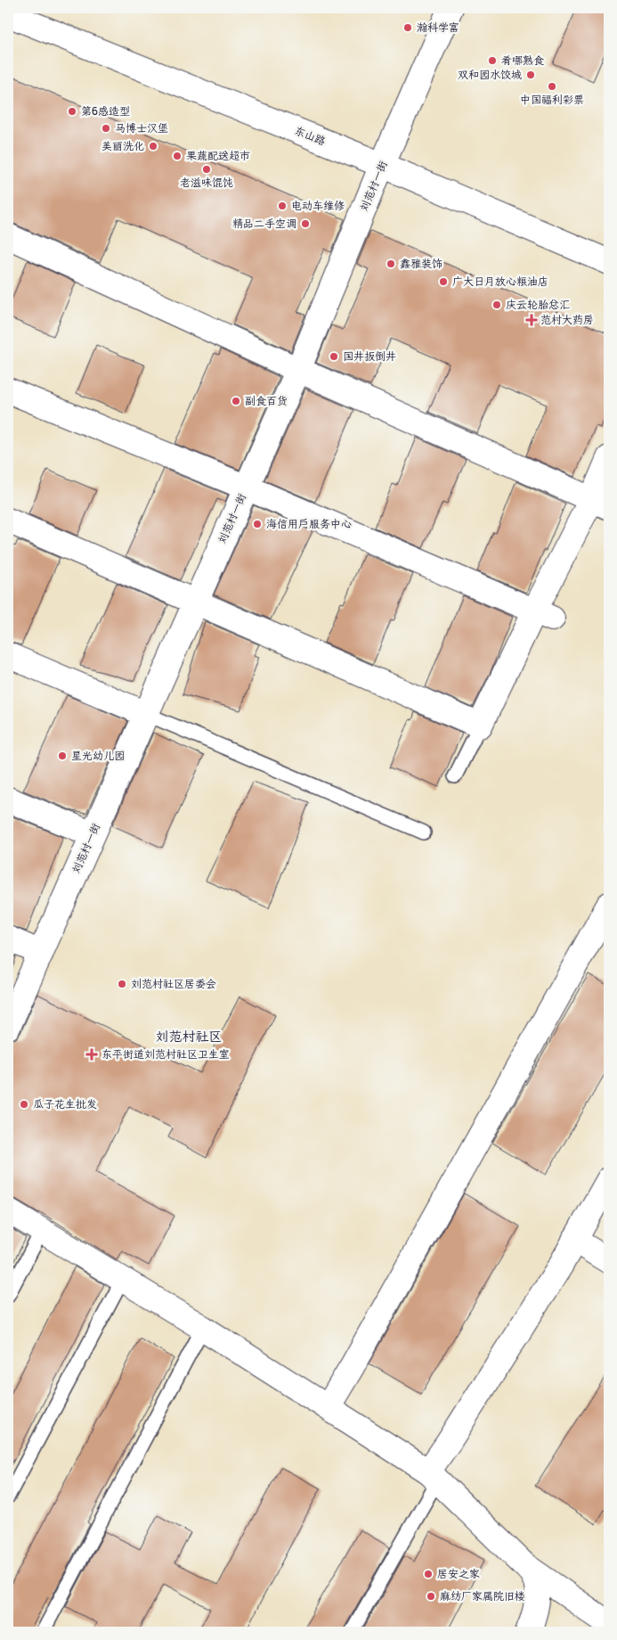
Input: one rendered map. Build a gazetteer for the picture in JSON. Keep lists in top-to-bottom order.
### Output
{
  "streets": {
    "street": ["东山路", "刘范村一街"]
  },
  "crossings": [
    ["东山路", "刘范村一街"]
  ],
  "districts": ["刘范村社区"],
  "places": {
    "other": [
      "瀚科学富",
      "肴哪熟食",
      "双和园水饺城",
      "中国福利彩票",
      "第6感造型",
      "马博士汉堡",
      "美丽洗化",
      "果蔬配送超市",
      "老滋味馄饨",
      "电动车维修",
      "精品二手空调",
      "鑫雅装饰",
      "广大日月放心粮油店",
      "庆云轮胎总汇",
      "国井扳倒井",
      "副食百货",
      "海信用户服务中心",
      "星光幼儿园",
      "刘范村社区居委会",
      "瓜子花生批发",
      "居安之家",
      "麻纺厂家属院旧楼"
    ],
    "health": ["范村大药房", "东平街道刘范村社区卫生室"]
  }
}
